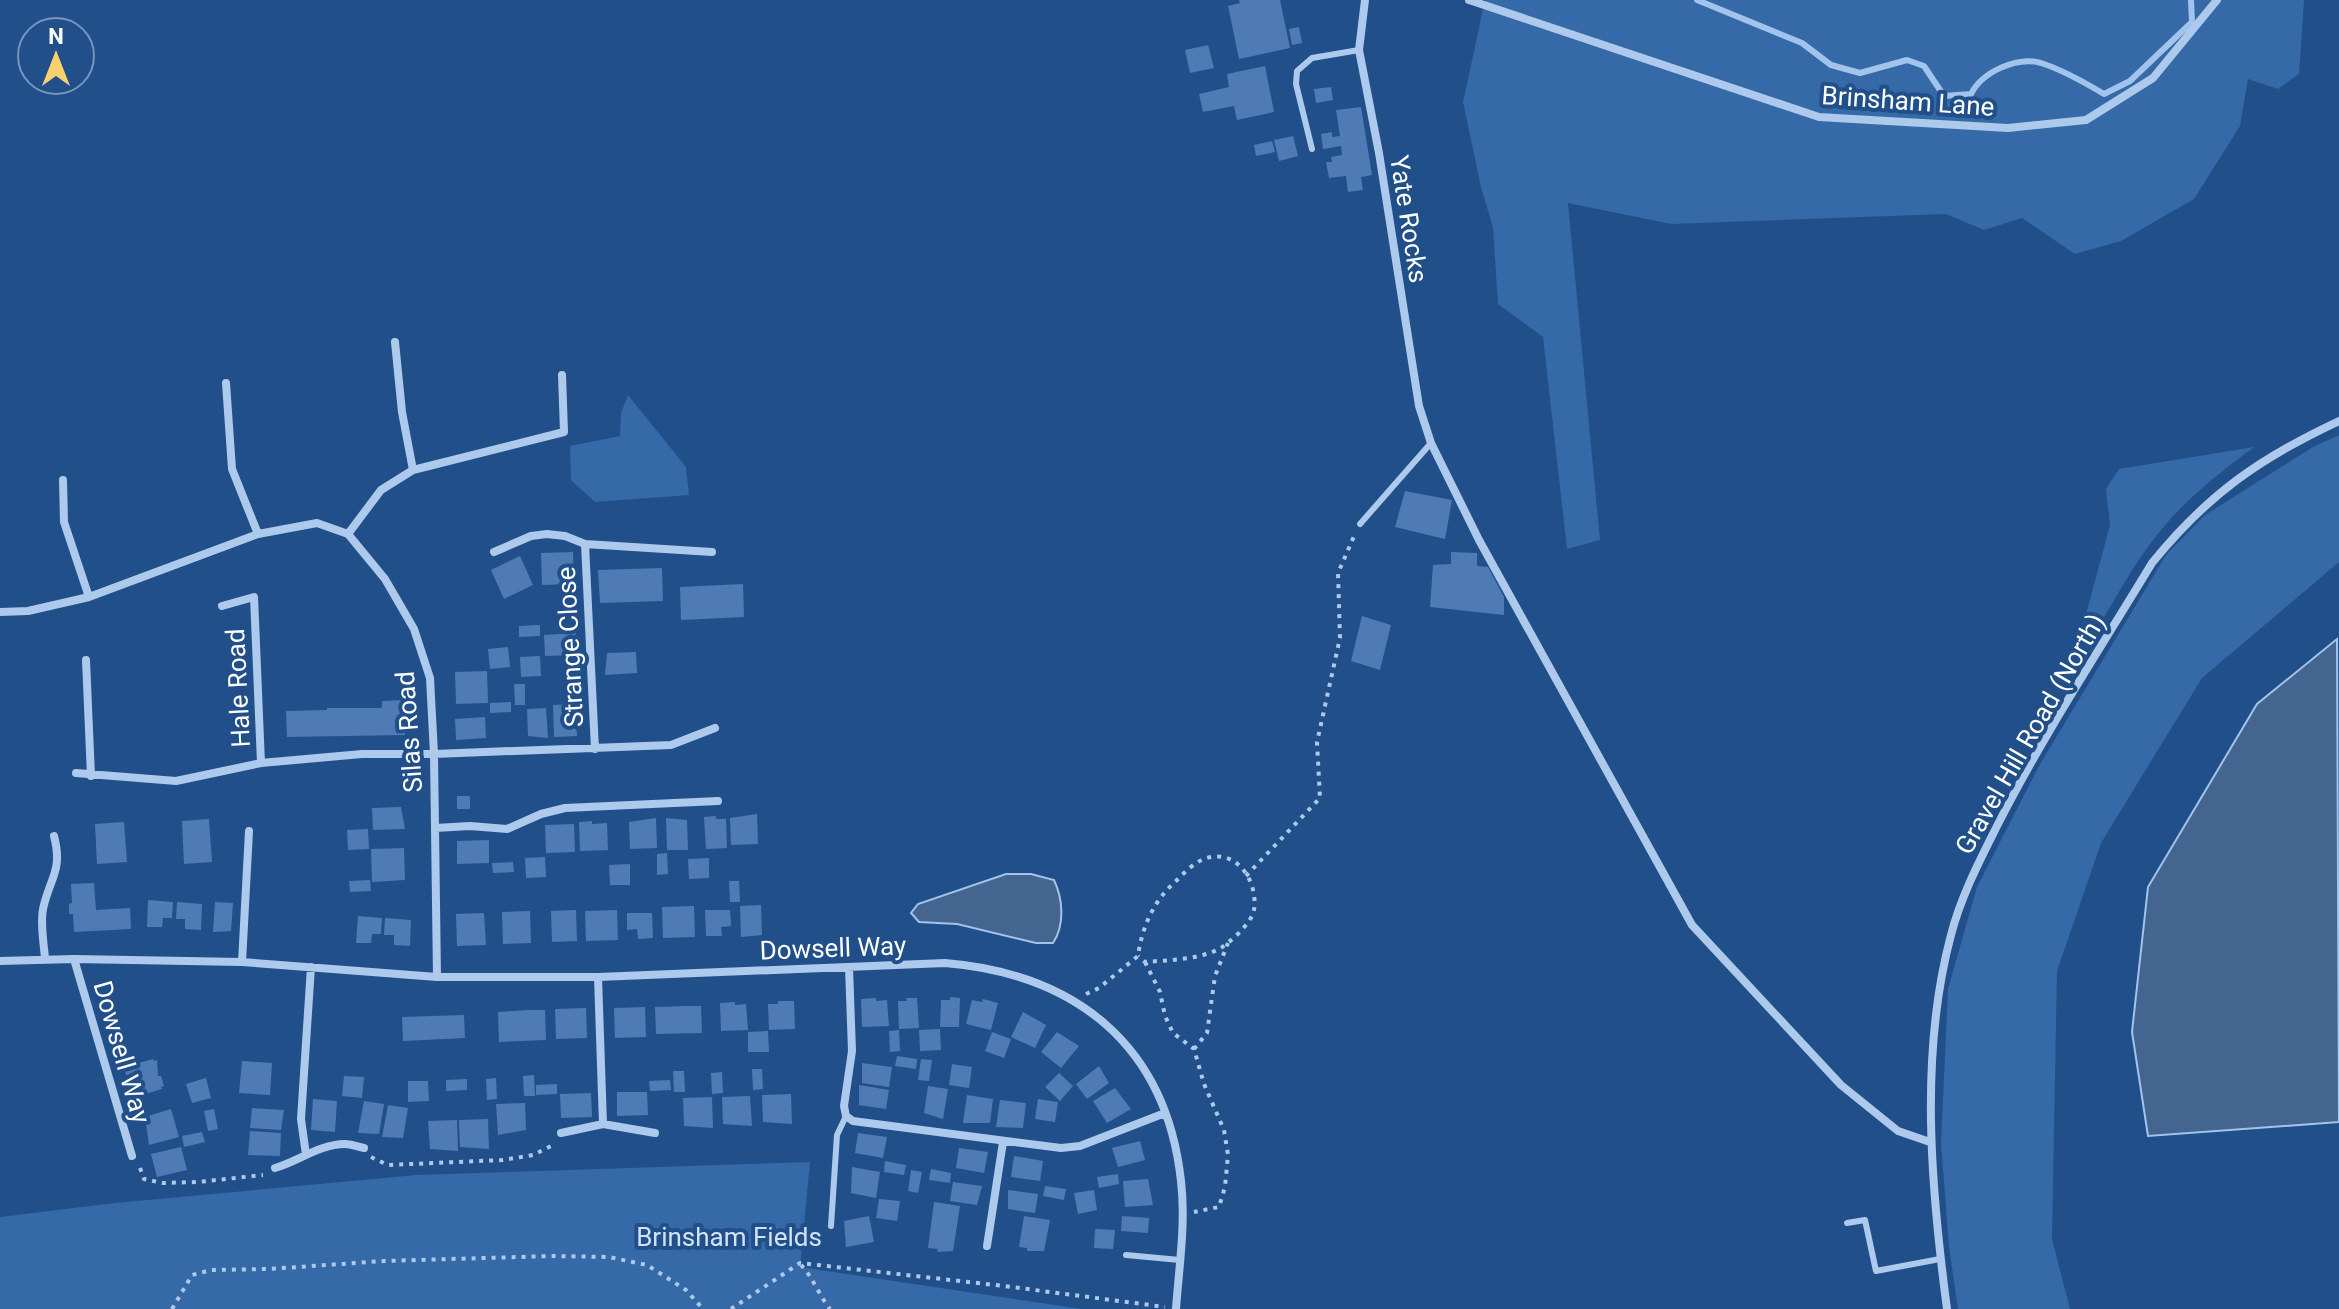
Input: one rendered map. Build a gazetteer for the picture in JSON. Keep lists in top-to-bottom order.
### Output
{
  "streets": {
    "street": [
      "Brinsham Lane",
      "Yate Rocks",
      "Strange Close",
      "Hale Road",
      "Silas Road",
      "Gravel Hill Road (North)",
      "Dowsell Way"
    ]
  },
  "crossings": [
    ["Yate Rocks", "Gravel Hill Road (North)"],
    ["Strange Close", "Hale Road"],
    ["Strange Close", "Silas Road"],
    ["Hale Road", "Silas Road"],
    ["Silas Road", "Dowsell Way"]
  ],
  "parks": ["Brinsham Fields"],
  "north": "top"
}
